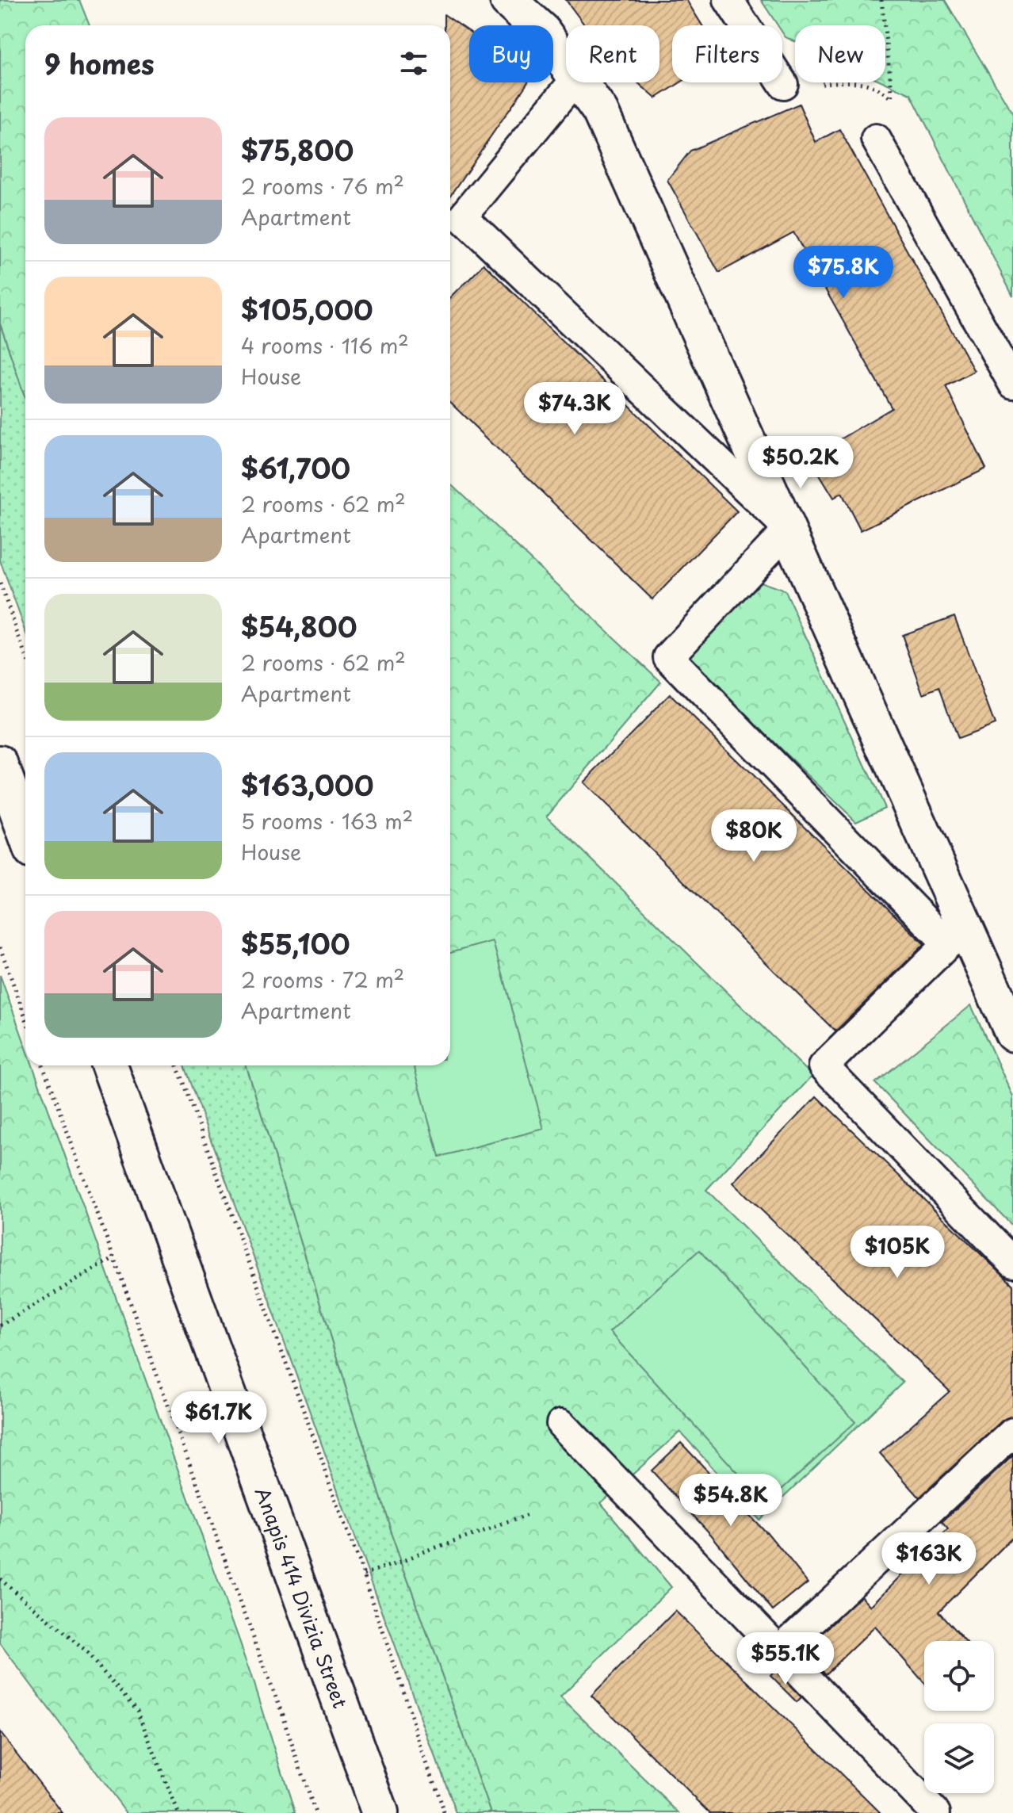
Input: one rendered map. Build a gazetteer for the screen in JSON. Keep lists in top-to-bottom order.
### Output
{
  "streets": {
    "street": ["Anapis 414 Divizia Street"]
  },
  "page": {
    "chip": [
      "Buy",
      "Rent",
      "Filters",
      "New"
    ],
    "heading": "9 homes",
    "list": [
      {
        "name": "$75,800",
        "note": "2 rooms · 76 m² · Apartment"
      },
      {
        "name": "$105,000",
        "note": "4 rooms · 116 m² · House"
      },
      {
        "name": "$61,700",
        "note": "2 rooms · 62 m² · Apartment"
      },
      {
        "name": "$54,800",
        "note": "2 rooms · 62 m² · Apartment"
      },
      {
        "name": "$163,000",
        "note": "5 rooms · 163 m² · House"
      },
      {
        "name": "$55,100",
        "note": "2 rooms · 72 m² · Apartment"
      }
    ],
    "price": [
      "$75.8K",
      "$74.3K",
      "$50.2K",
      "$80K",
      "$105K",
      "$61.7K",
      "$54.8K",
      "$163K",
      "$55.1K"
    ]
  }
}
